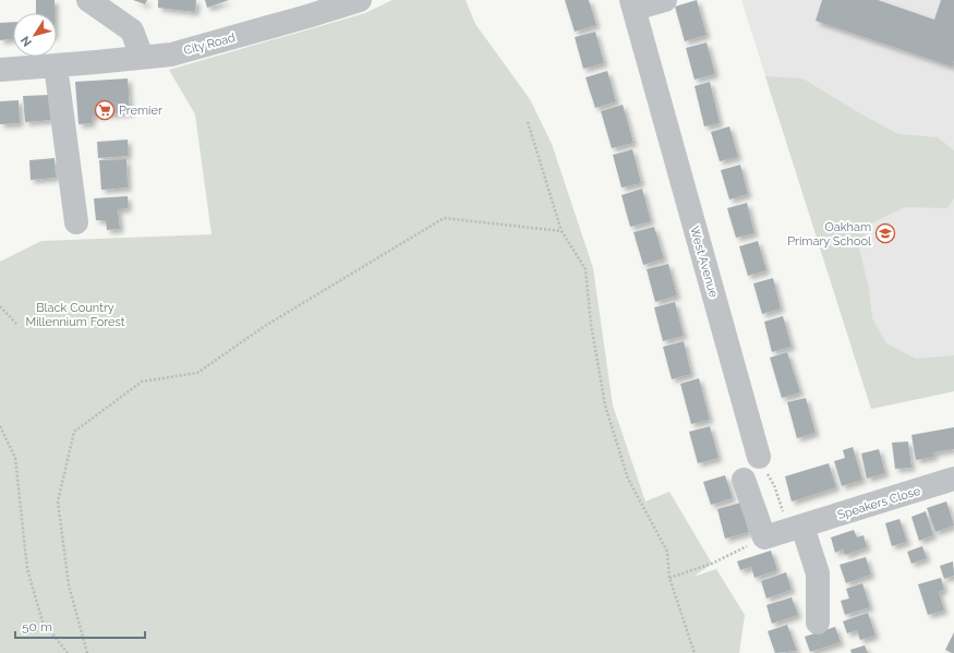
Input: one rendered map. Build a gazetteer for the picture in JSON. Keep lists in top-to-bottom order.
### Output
{
  "streets": {
    "street": ["City Road", "West Avenue", "Speakers Close"]
  },
  "parks": ["Black Country Millennium Forest"],
  "places": {
    "supermarket": ["Premier"],
    "school or university": ["Oakham Primary School"]
  },
  "scale_bar": "50 m",
  "north": "bottom left"
}
